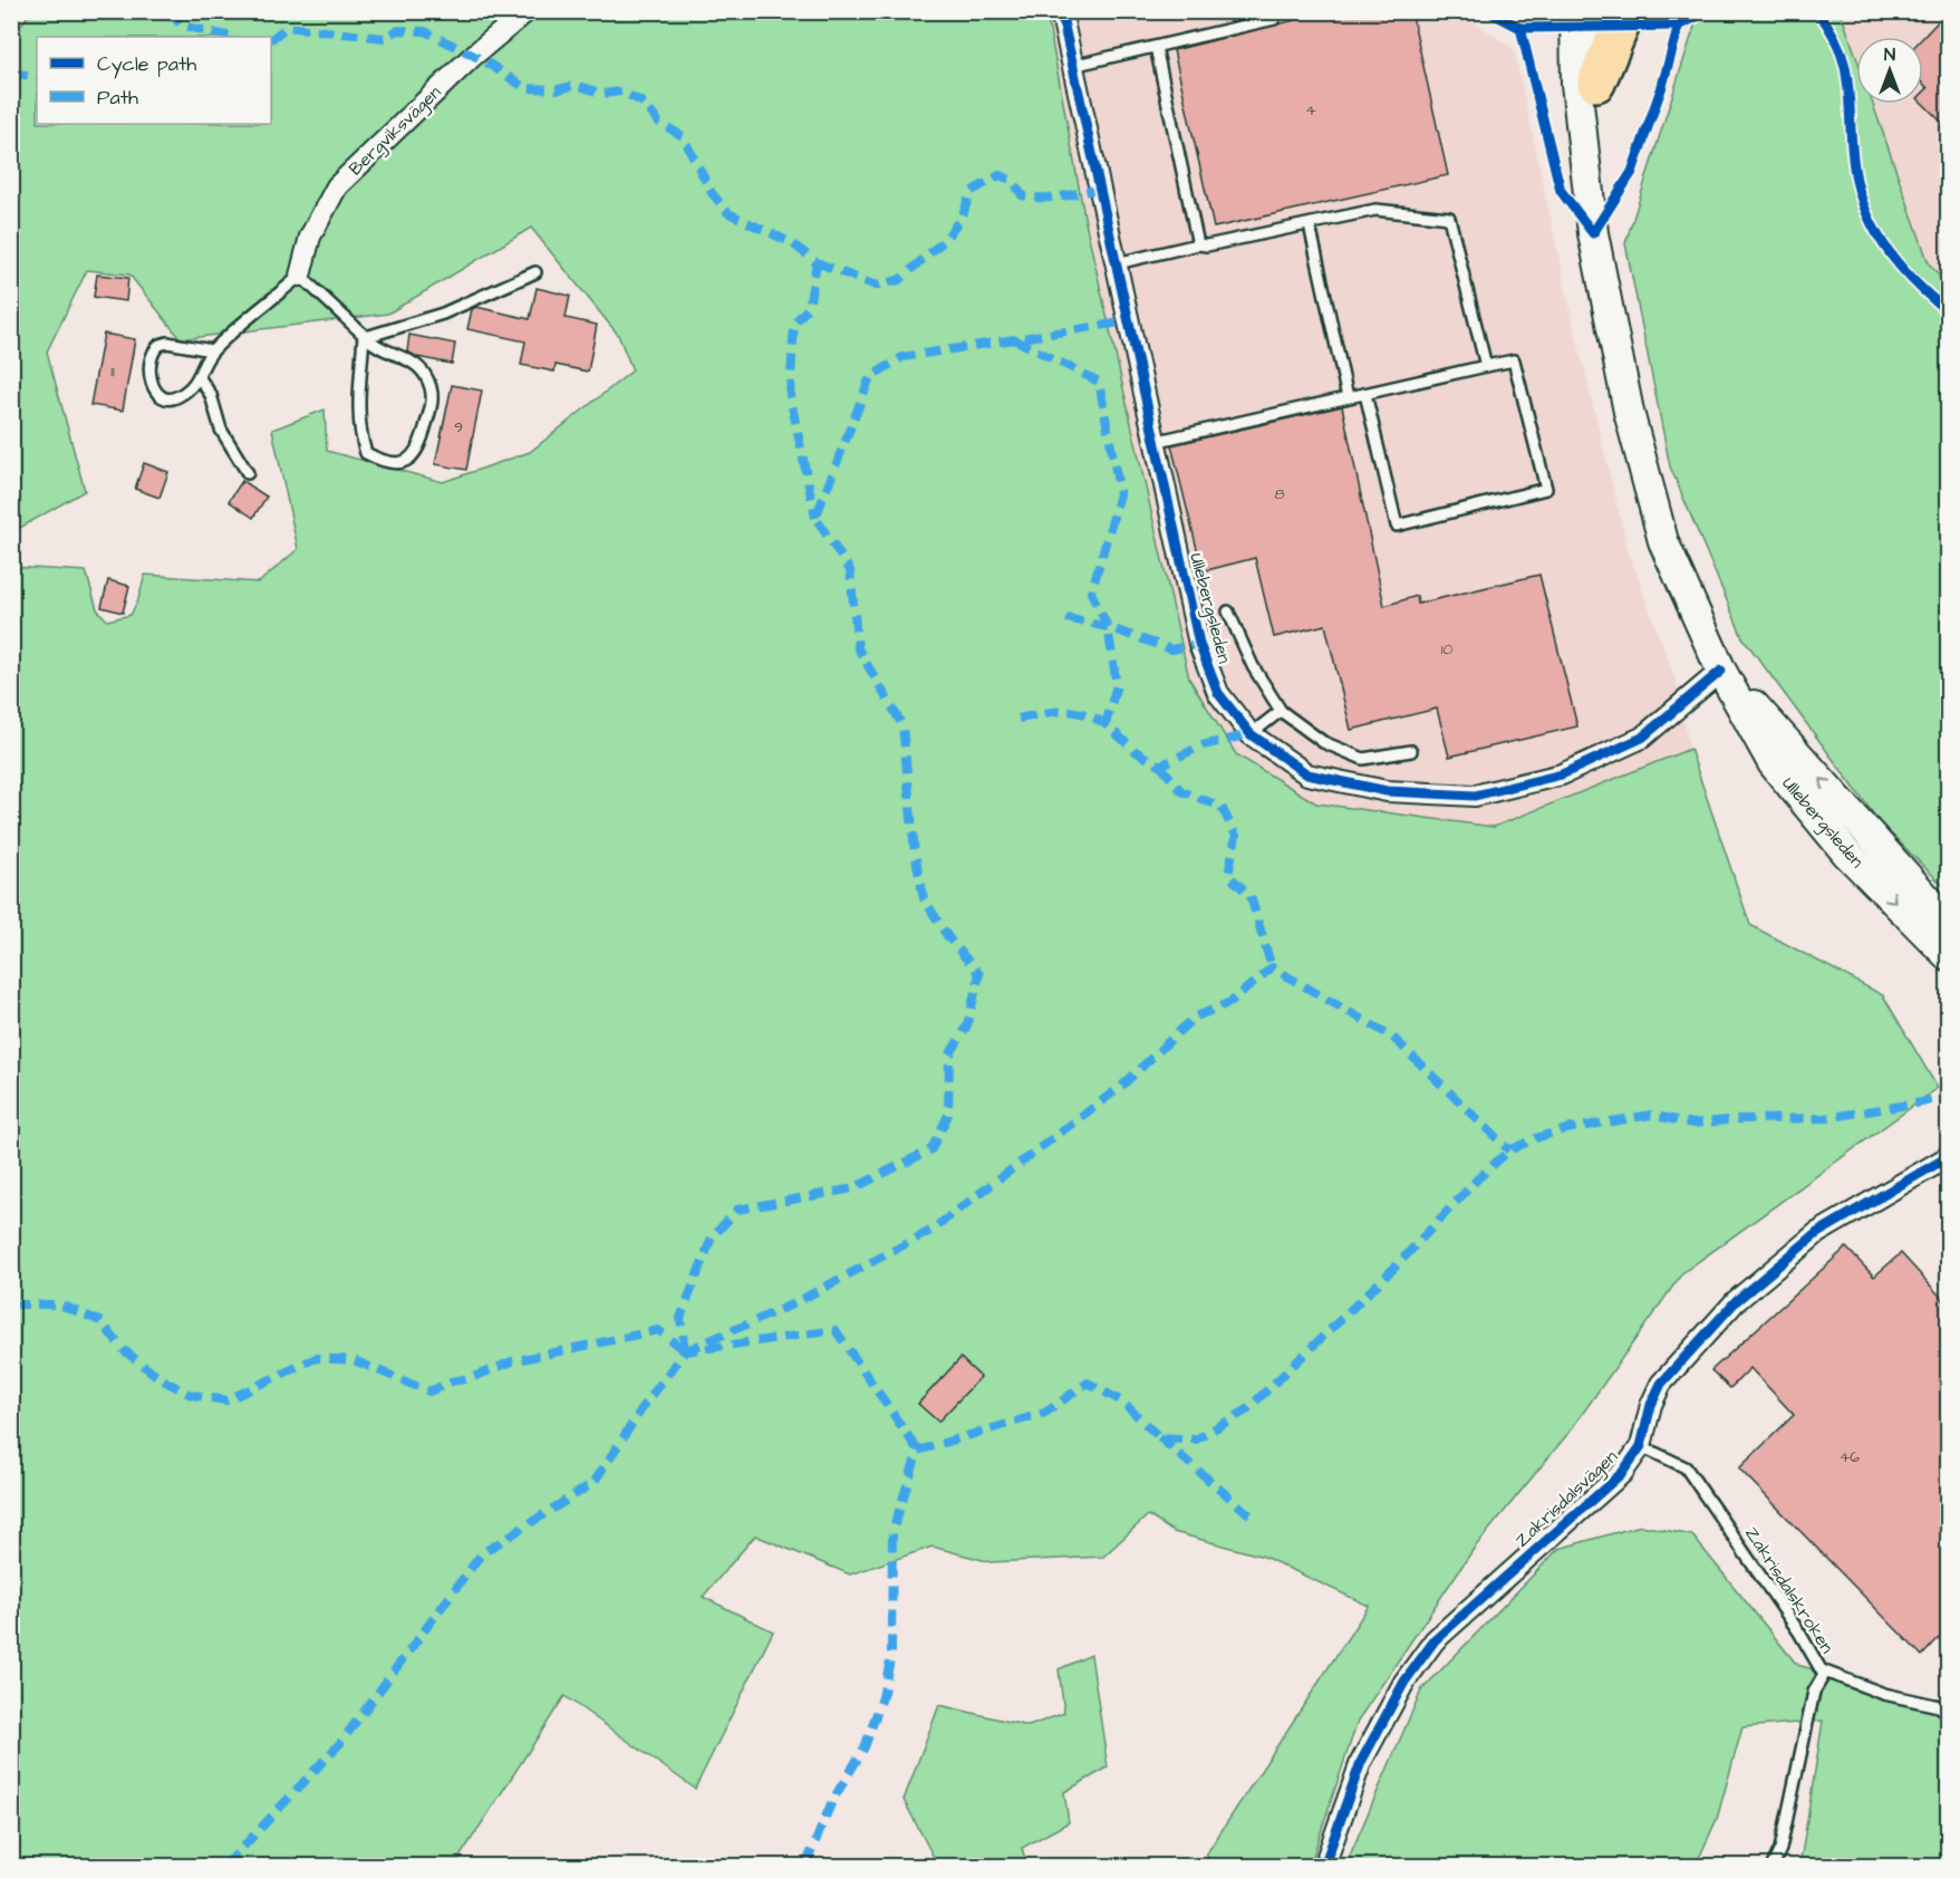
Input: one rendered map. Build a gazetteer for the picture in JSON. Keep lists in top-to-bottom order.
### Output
{
  "streets": {
    "main road": ["Ullebergsleden"],
    "street": ["Bergviksvägen", "Zakrisdalsvägen"],
    "lane": ["Zakrisdalskroken"]
  },
  "crossings": [
    ["Zakrisdalsvägen", "Zakrisdalskroken"]
  ],
  "house_numbers": [
    "4",
    "11",
    "9",
    "8",
    "10",
    "46"
  ],
  "legend": ["Cycle path", "Path"],
  "north": "top"
}
